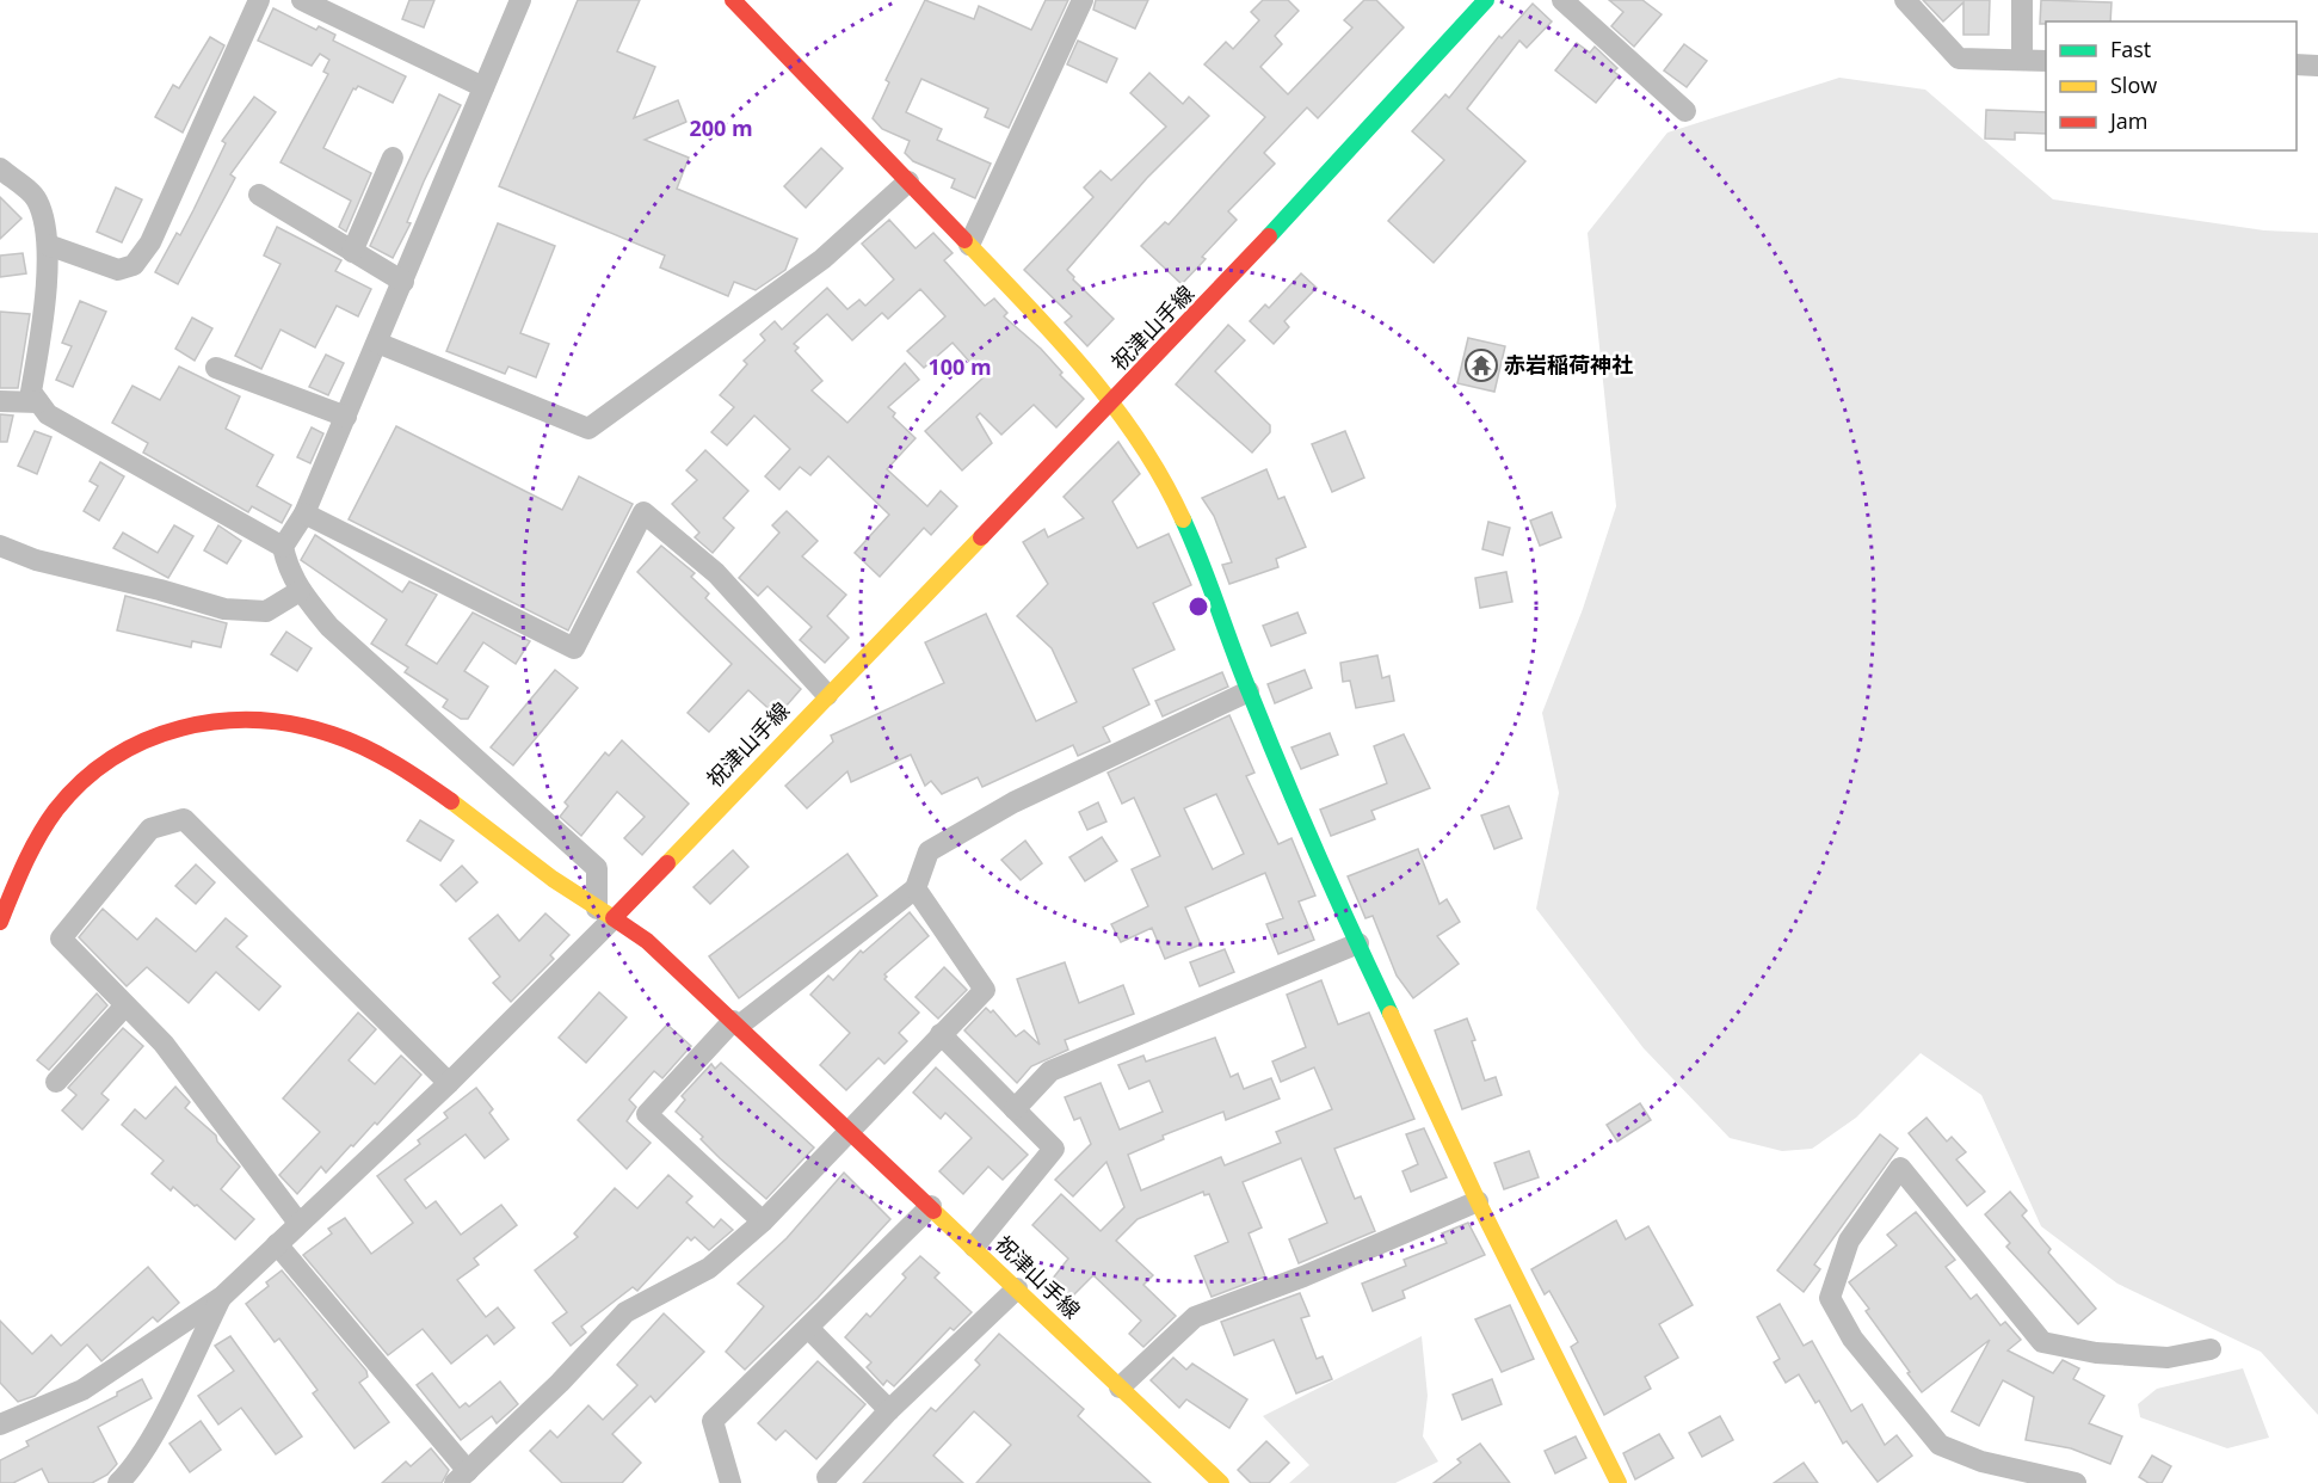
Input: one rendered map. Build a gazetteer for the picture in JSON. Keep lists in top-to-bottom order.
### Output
{
  "streets": {
    "street": ["祝津山手線"]
  },
  "places": {
    "temple": ["赤岩稲荷神社"]
  },
  "legend": ["Fast", "Slow", "Jam"],
  "rings": ["200 m", "100 m"]
}
